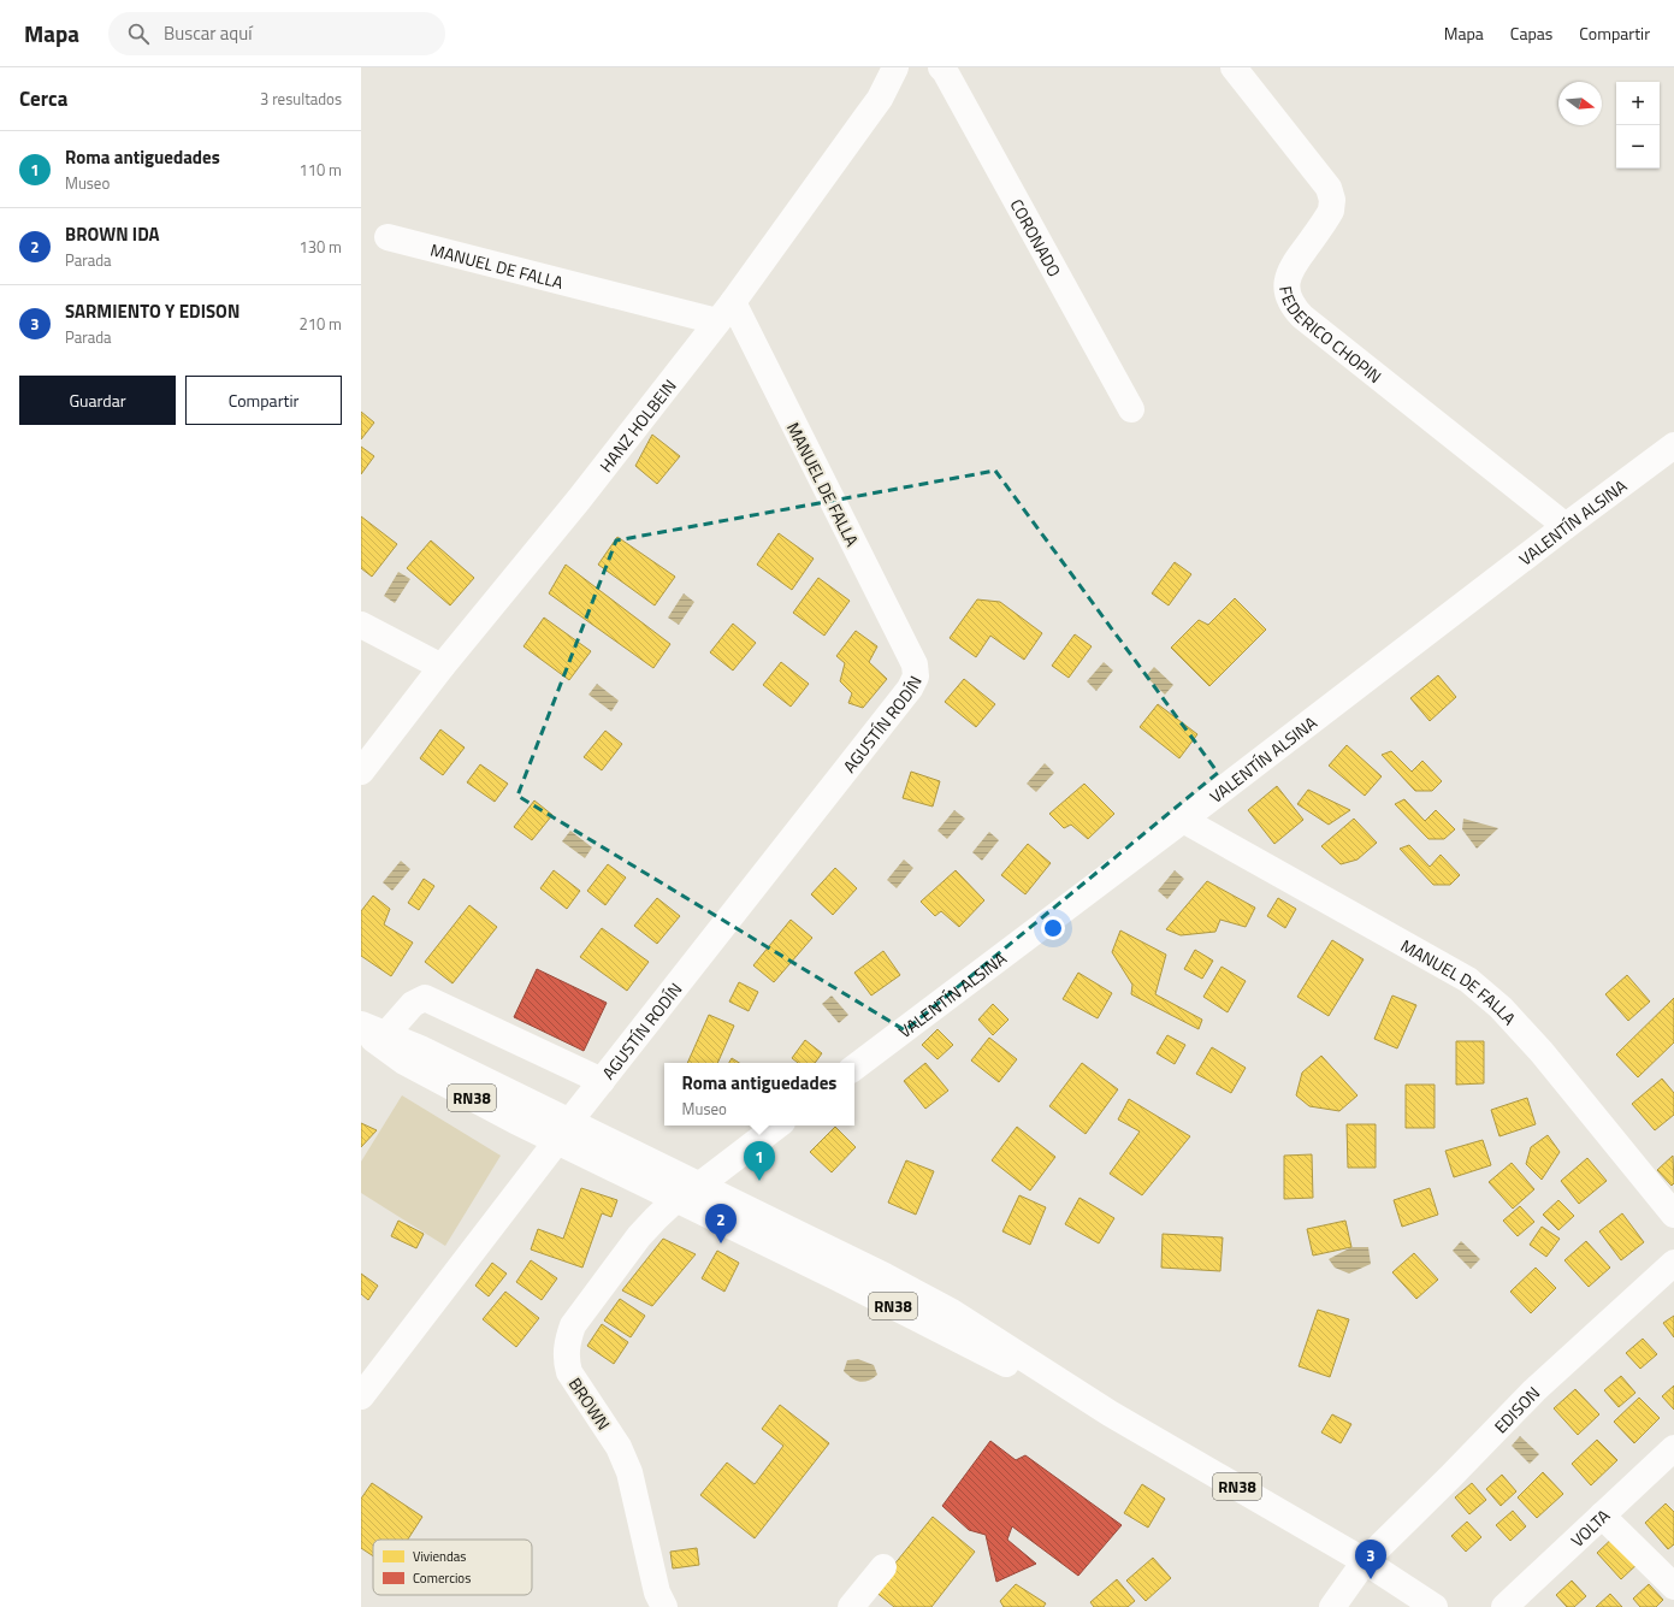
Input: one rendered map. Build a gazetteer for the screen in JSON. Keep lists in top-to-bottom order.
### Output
{
  "streets": {
    "street": [
      "CORONADO",
      "MANUEL DE FALLA",
      "FEDERICO CHOPIN",
      "HANZ HOLBEIN",
      "VALENTÍN ALSINA",
      "AGUSTÍN RODÍN",
      "RN38",
      "BROWN",
      "EDISON",
      "VOLTA"
    ]
  },
  "crossings": [
    ["MANUEL DE FALLA", "HANZ HOLBEIN"],
    ["MANUEL DE FALLA", "VALENTÍN ALSINA"],
    ["MANUEL DE FALLA", "AGUSTÍN RODÍN"],
    ["FEDERICO CHOPIN", "VALENTÍN ALSINA"],
    ["AGUSTÍN RODÍN", "RN38"],
    ["RN38", "BROWN"],
    ["RN38", "EDISON"]
  ],
  "legend": ["Viviendas", "Comercios"],
  "north": "right",
  "page": {
    "header": "Mapa",
    "search": "Buscar aquí",
    "nav": ["Mapa", "Capas", "Compartir"],
    "heading": ["Cerca", "3 resultados"],
    "map_buttons": ["+", "−"],
    "list": [
      {
        "mark": "1",
        "name": "Roma antiguedades",
        "note": "Museo",
        "value": "110 m"
      },
      {
        "mark": "2",
        "name": "BROWN IDA",
        "note": "Parada",
        "value": "130 m"
      },
      {
        "mark": "3",
        "name": "SARMIENTO Y EDISON",
        "note": "Parada",
        "value": "210 m"
      }
    ],
    "buttons": ["Guardar", "Compartir"],
    "popup": ["Roma antiguedades", "Museo"],
    "pins": ["1", "2", "3"]
  }
}
